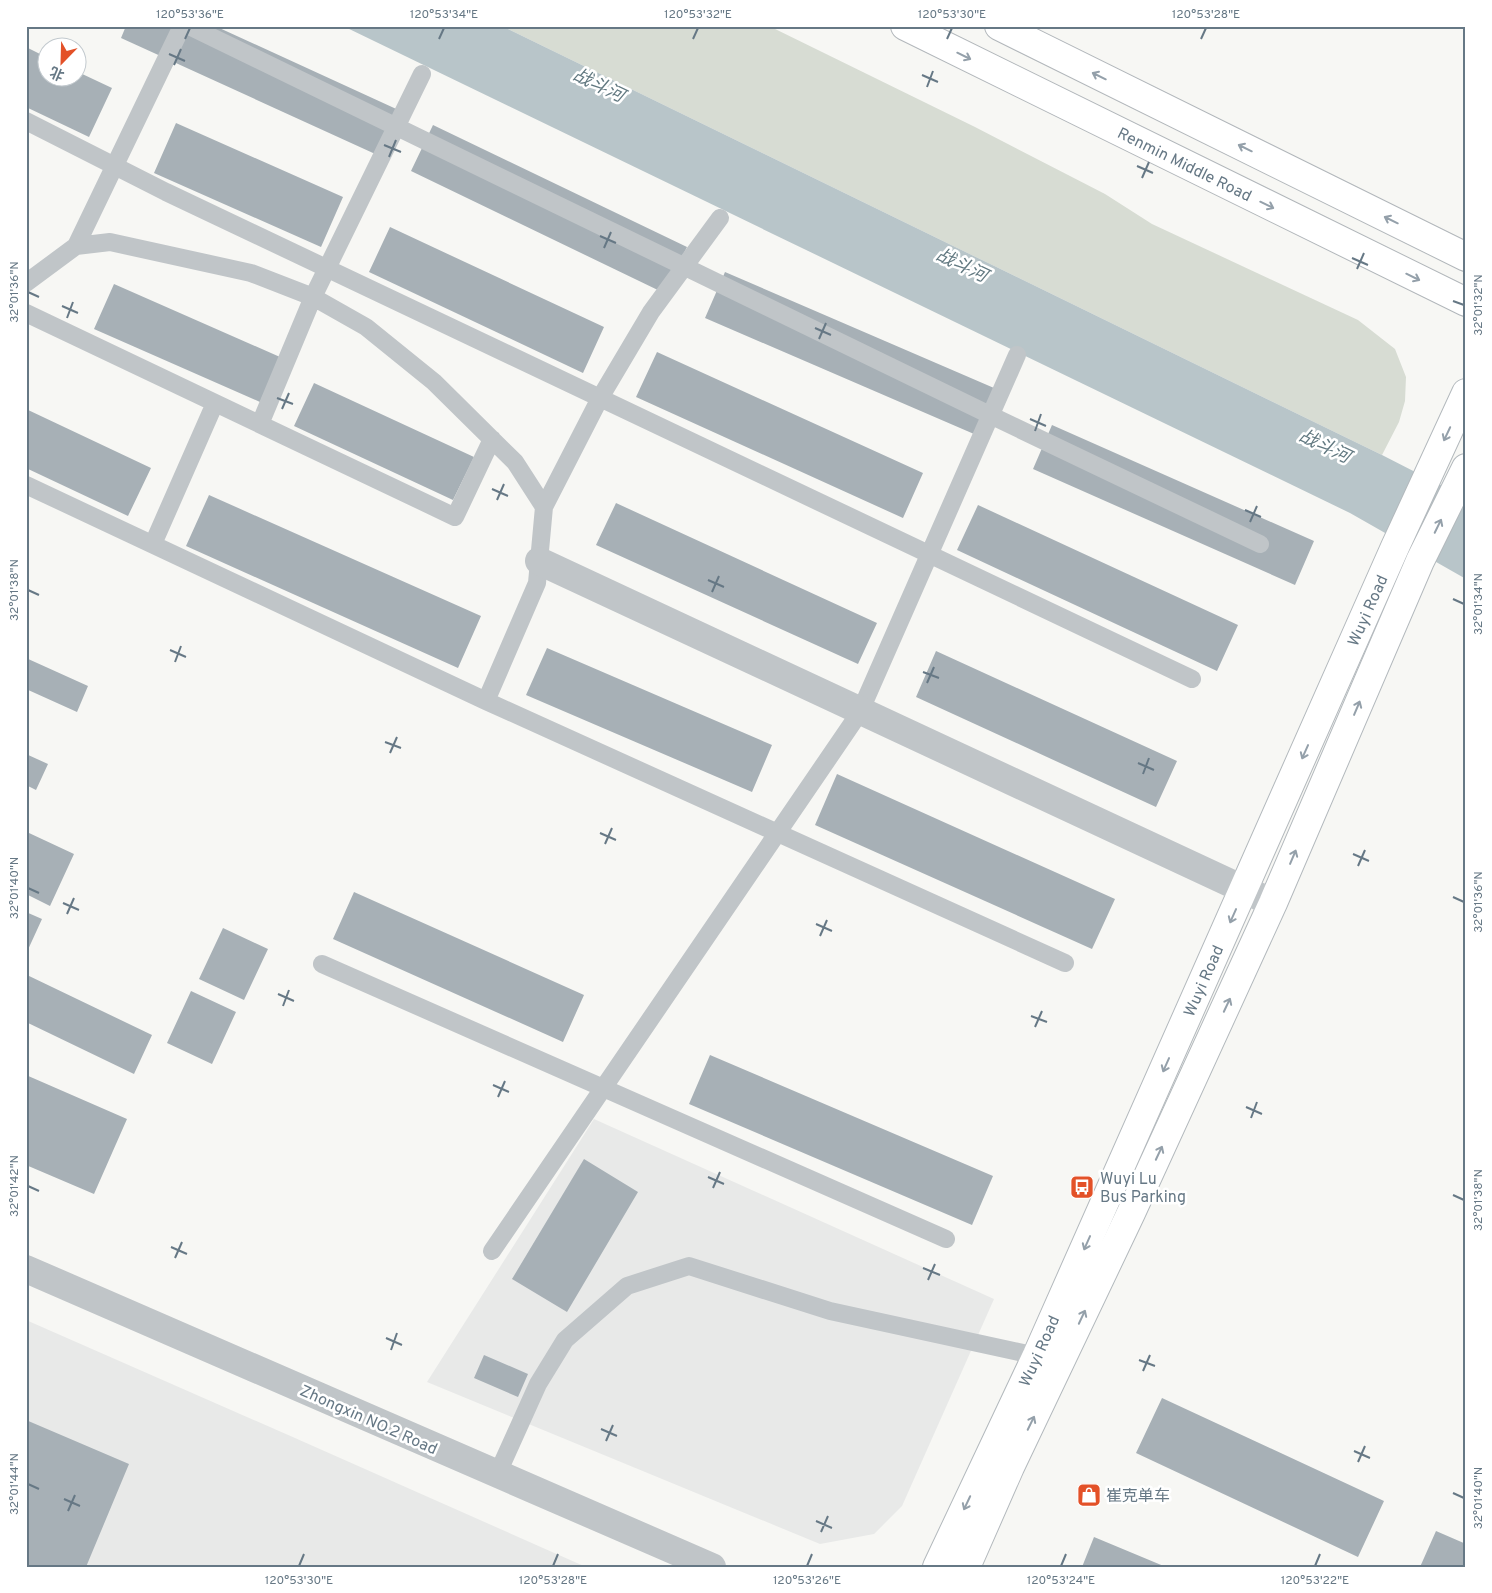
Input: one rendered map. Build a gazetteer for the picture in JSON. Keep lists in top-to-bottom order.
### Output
{
  "streets": {
    "main road": ["Renmin Middle Road", "Wuyi Road"],
    "street": ["Zhongxin NO.2 Road"]
  },
  "water": ["战斗河"],
  "places": {
    "bus stop": ["Wuyi Lu Bus Parking"],
    "shop": ["崔克单车"]
  },
  "north": "bottom left",
  "coordinates": [
    "120°53'36\"E",
    "120°53'34\"E",
    "120°53'32\"E",
    "120°53'30\"E",
    "120°53'28\"E",
    "32°01'36\"N",
    "32°01'32\"N",
    "32°01'38\"N",
    "32°01'34\"N",
    "32°01'40\"N",
    "32°01'42\"N",
    "32°01'44\"N",
    "120°53'26\"E",
    "120°53'24\"E",
    "120°53'22\"E"
  ]
}
